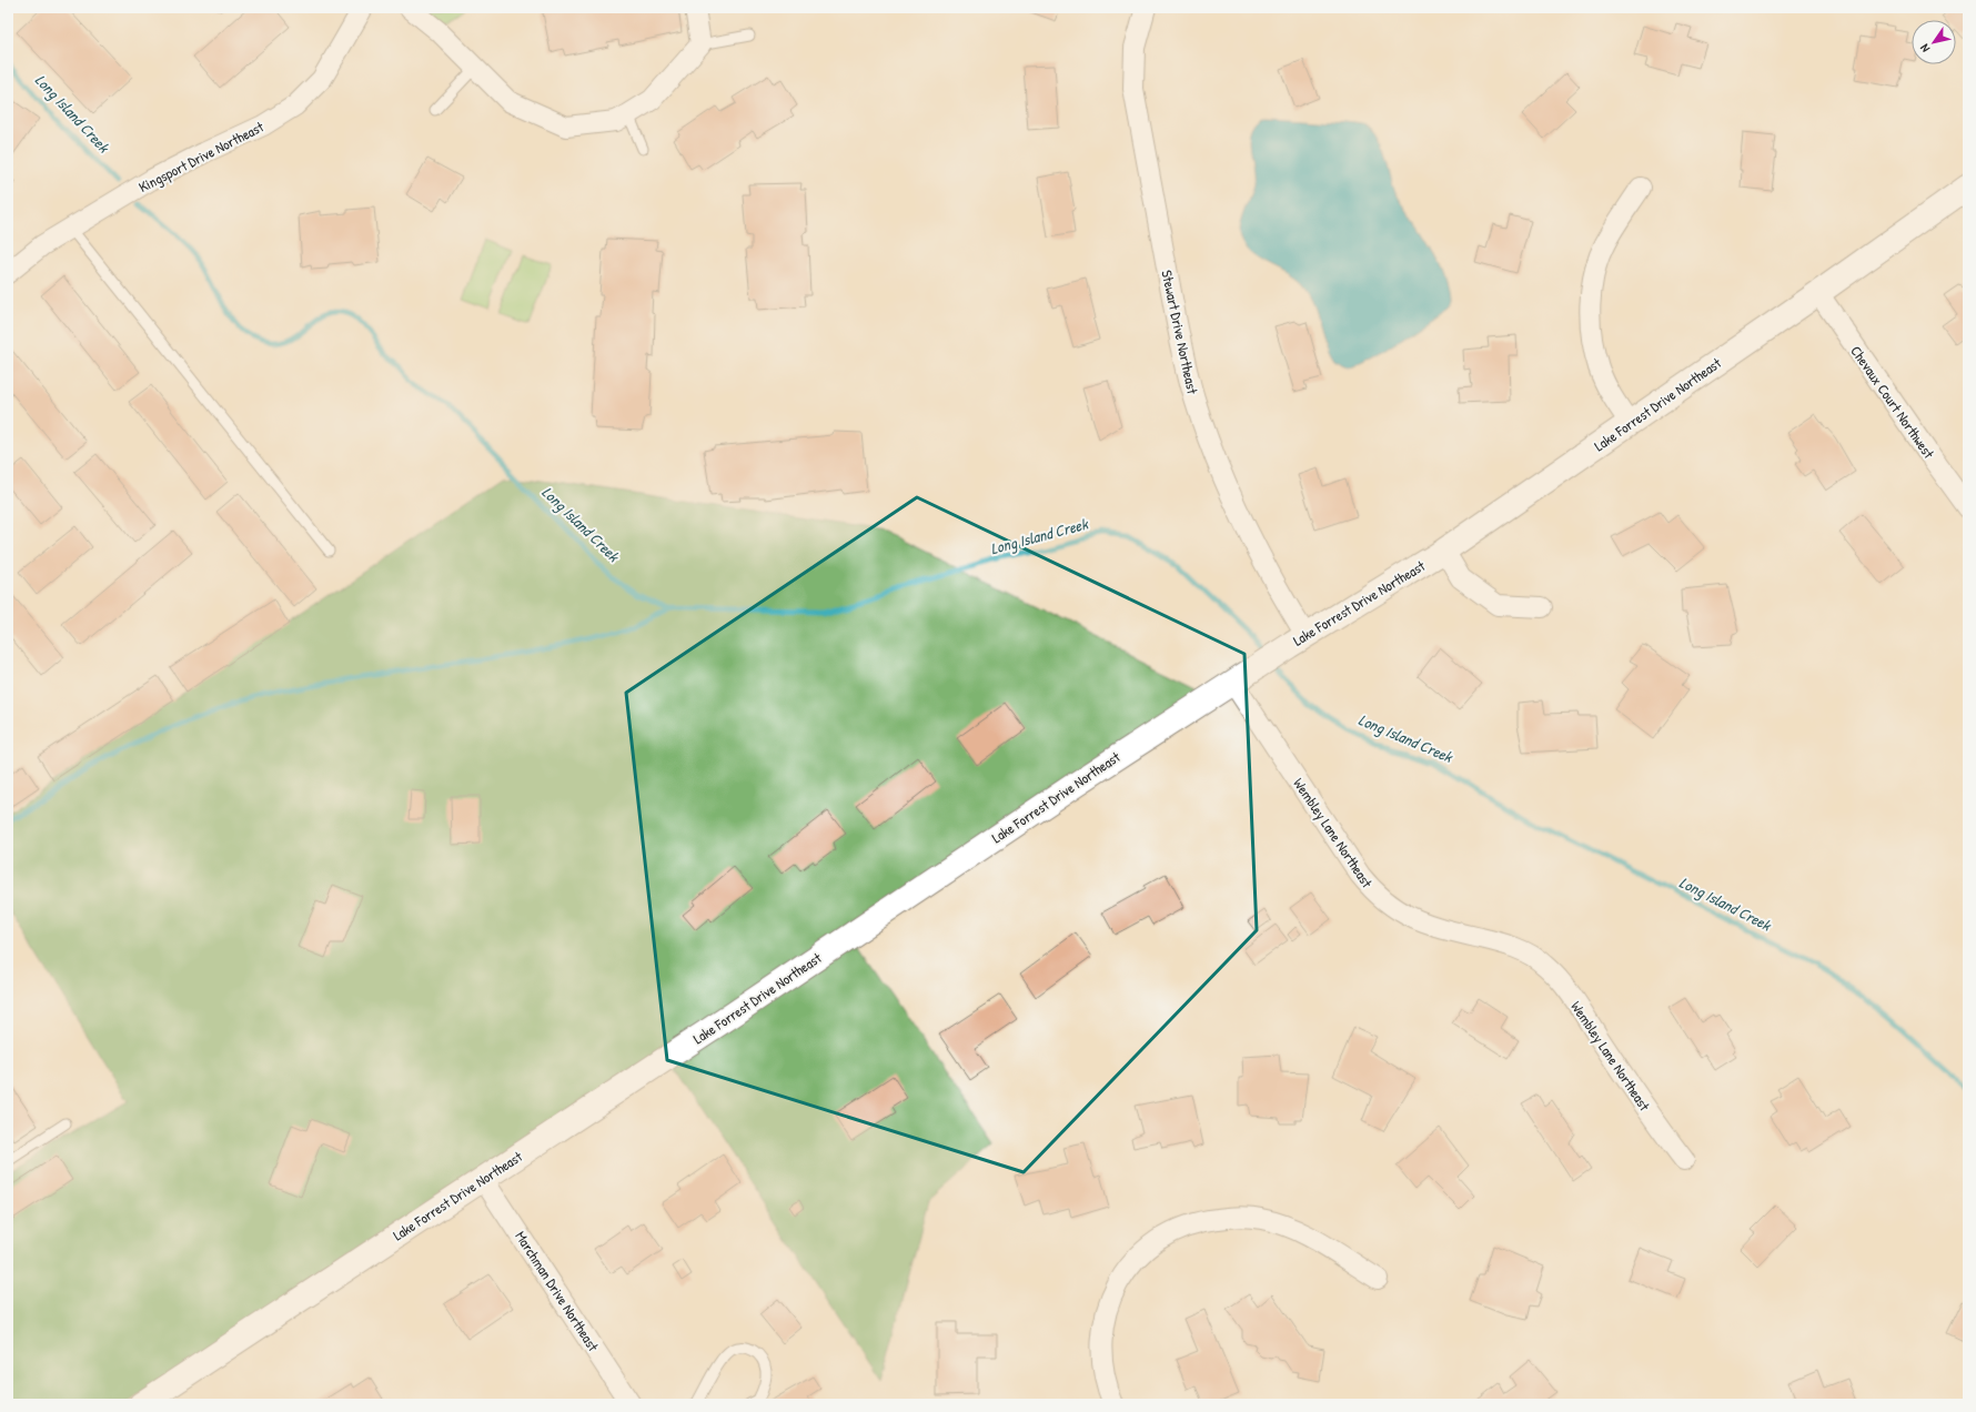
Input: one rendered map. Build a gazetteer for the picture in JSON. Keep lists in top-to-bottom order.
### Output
{
  "streets": {
    "street": [
      "Kingsport Drive Northeast",
      "Stewart Drive Northeast",
      "Chevaux Court Northwest",
      "Lake Forrest Drive Northeast",
      "Wembley Lane Northeast",
      "Marchman Drive Northeast"
    ]
  },
  "crossings": [
    ["Stewart Drive Northeast", "Lake Forrest Drive Northeast"],
    ["Chevaux Court Northwest", "Lake Forrest Drive Northeast"],
    ["Lake Forrest Drive Northeast", "Wembley Lane Northeast"],
    ["Lake Forrest Drive Northeast", "Marchman Drive Northeast"]
  ],
  "water": ["Long Island Creek"],
  "north": "bottom left"
}
